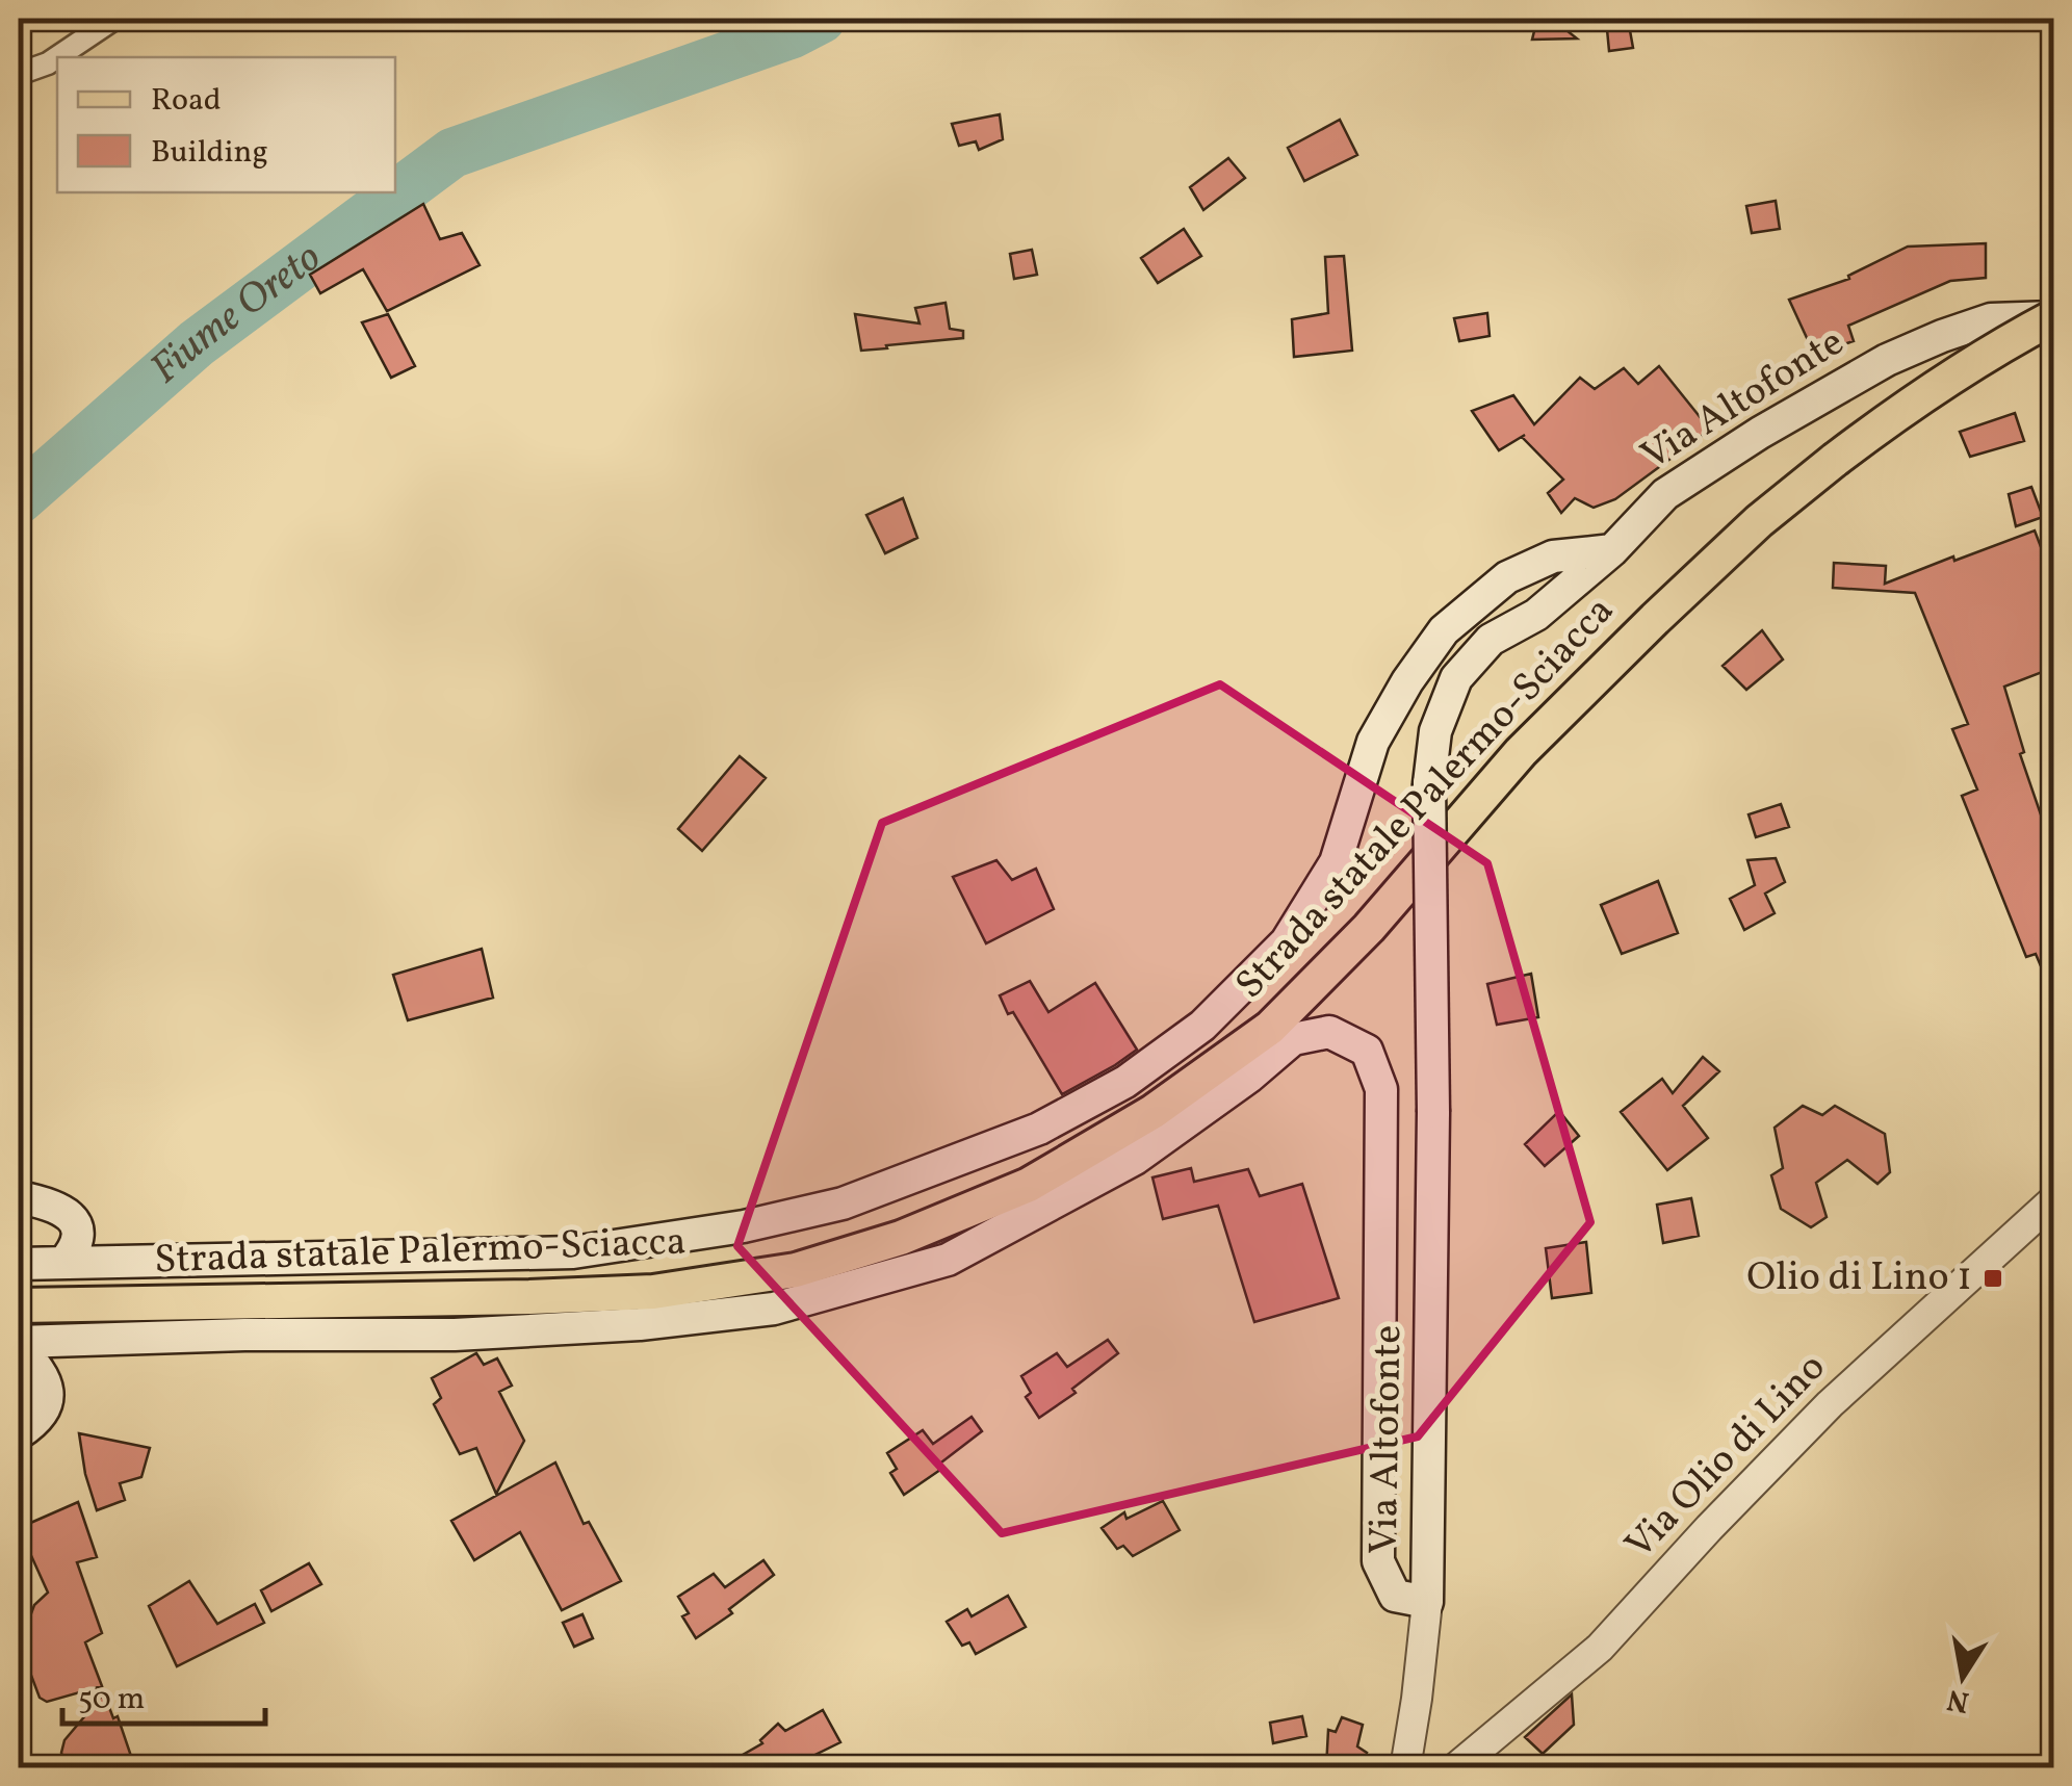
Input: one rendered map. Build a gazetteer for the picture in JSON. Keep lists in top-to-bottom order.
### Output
{
  "streets": {
    "main road": ["Via Altofonte", "Strada statale Palermo-Sciacca"],
    "street": ["Via Olio di Lino"]
  },
  "crossings": [
    ["Via Altofonte", "Strada statale Palermo-Sciacca"]
  ],
  "water": ["Fiume Oreto"],
  "places": {
    "transit": ["Olio di Lino 1"]
  },
  "legend": ["Road", "Building"],
  "scale_bar": "50 m",
  "north": "bottom"
}
